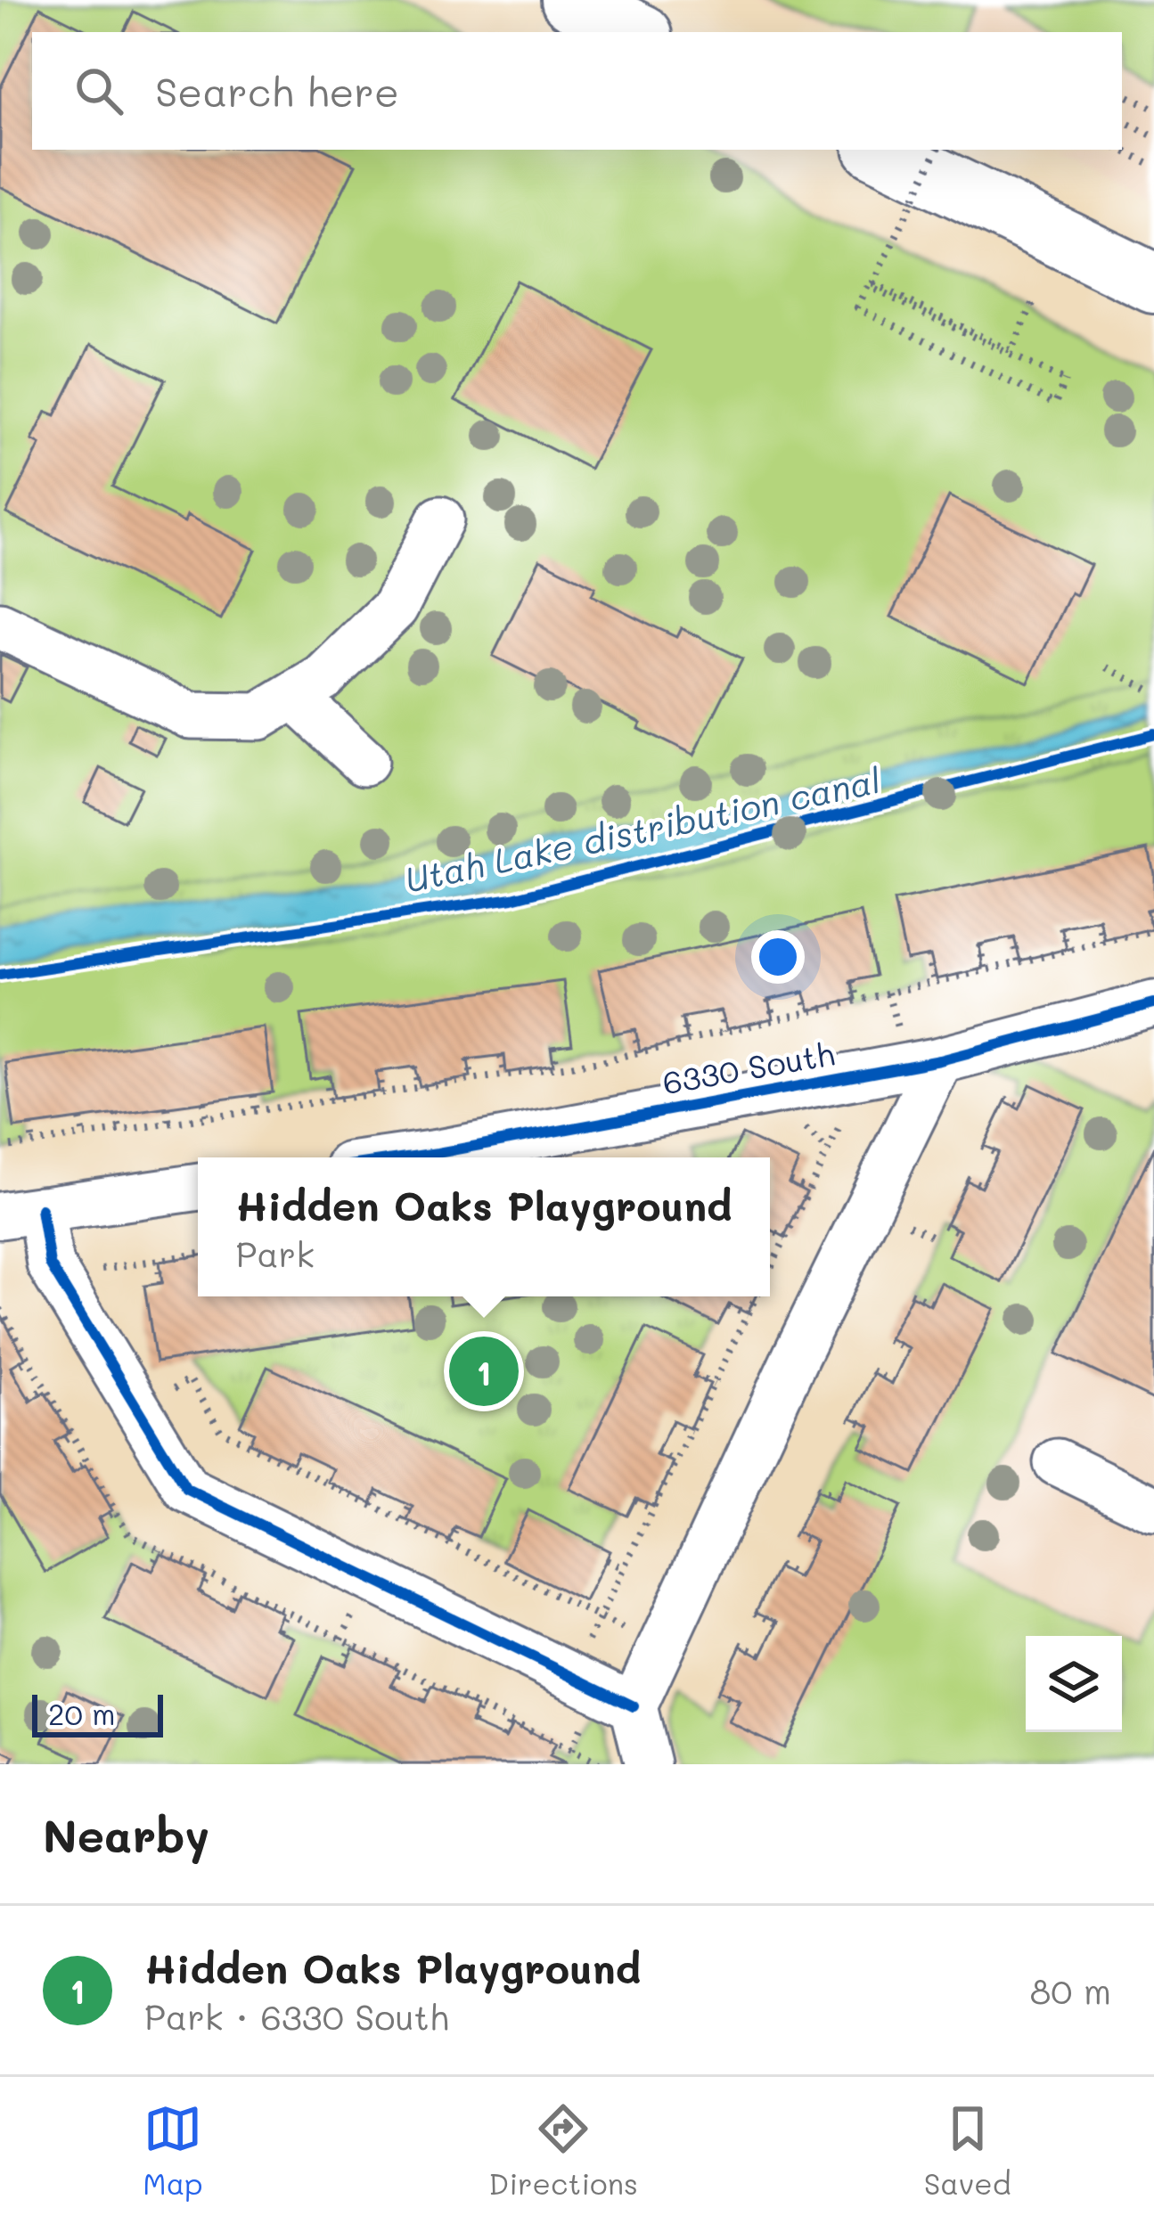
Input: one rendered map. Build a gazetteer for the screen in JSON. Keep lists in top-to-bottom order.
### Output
{
  "streets": {
    "street": ["6330 South"]
  },
  "water": ["Utah Lake distribution canal"],
  "scale_bar": "20 m",
  "page": {
    "search": "Search here",
    "popup": ["Hidden Oaks Playground", "Park"],
    "pins": "1",
    "scale": "20 m",
    "heading": "Nearby",
    "list": [
      {
        "mark": "1",
        "name": "Hidden Oaks Playground",
        "note": "Park · 6330 South",
        "value": "80 m"
      }
    ],
    "nav": ["Map", "Directions", "Saved"]
  }
}
